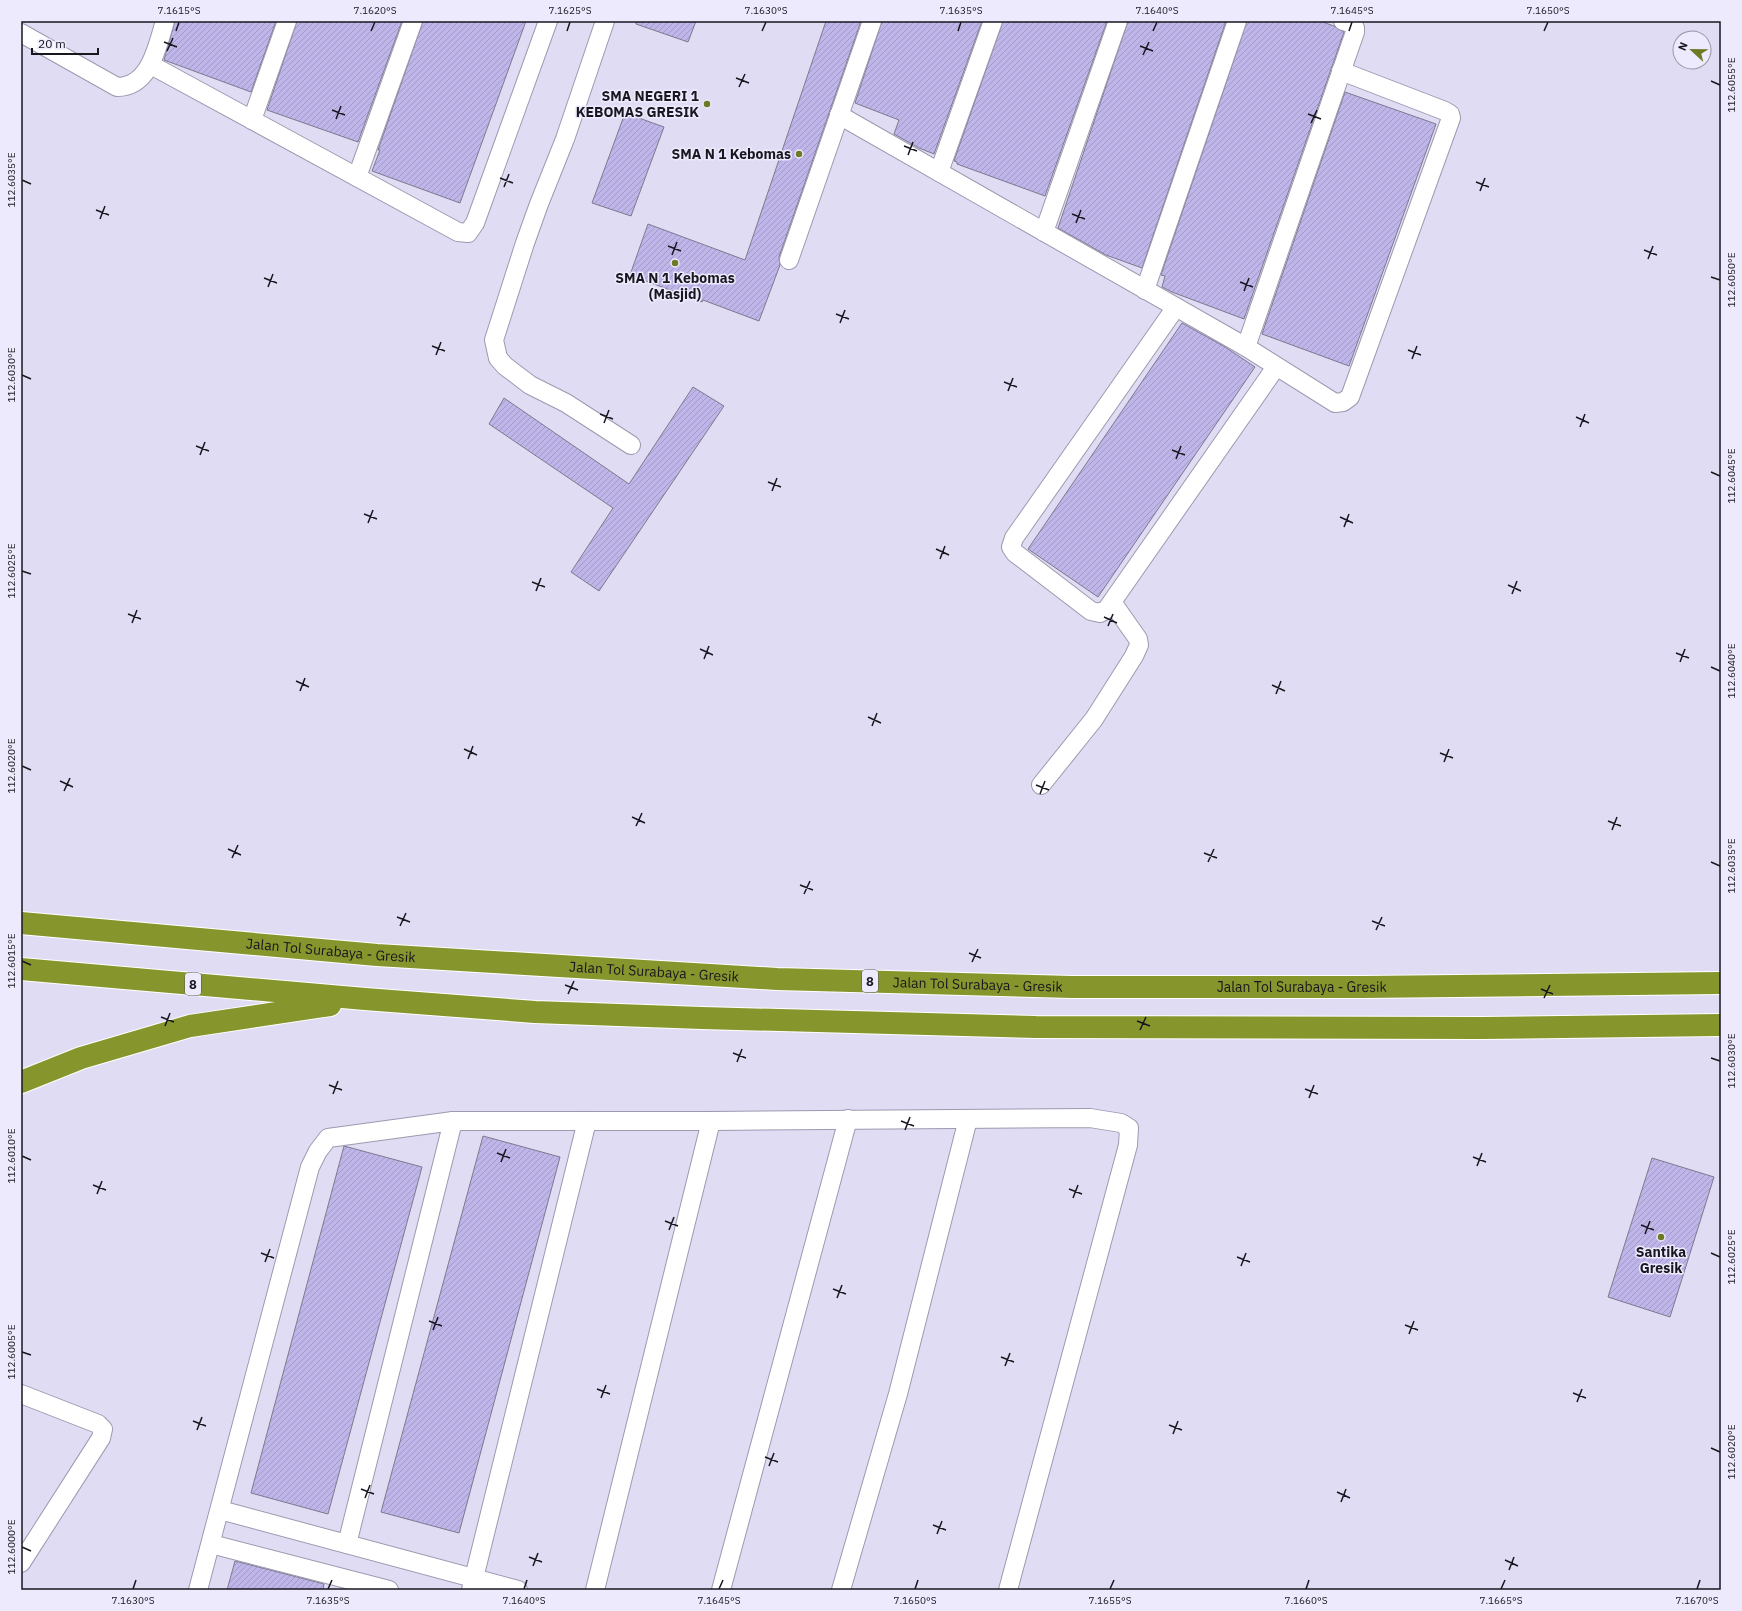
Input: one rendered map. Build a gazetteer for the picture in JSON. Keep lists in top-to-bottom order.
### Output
{
  "streets": {
    "highway": ["Jalan Tol Surabaya - Gresik", "8"]
  },
  "places": [
    "SMA NEGERI 1 KEBOMAS GRESIK",
    "SMA N 1 Kebomas",
    "SMA N 1 Kebomas (Masjid)",
    "Santika Gresik"
  ],
  "scale_bar": "20 m",
  "north": "left",
  "coordinates": [
    "7.1615°S",
    "7.1620°S",
    "7.1625°S",
    "7.1630°S",
    "7.1635°S",
    "7.1640°S",
    "7.1645°S",
    "7.1650°S",
    "112.6055°E",
    "112.6035°E",
    "112.6050°E",
    "112.6030°E",
    "112.6045°E",
    "112.6025°E",
    "112.6040°E",
    "112.6020°E",
    "112.6015°E",
    "112.6010°E",
    "112.6005°E",
    "112.6000°E",
    "7.1655°S",
    "7.1660°S",
    "7.1665°S",
    "7.1670°S"
  ]
}
